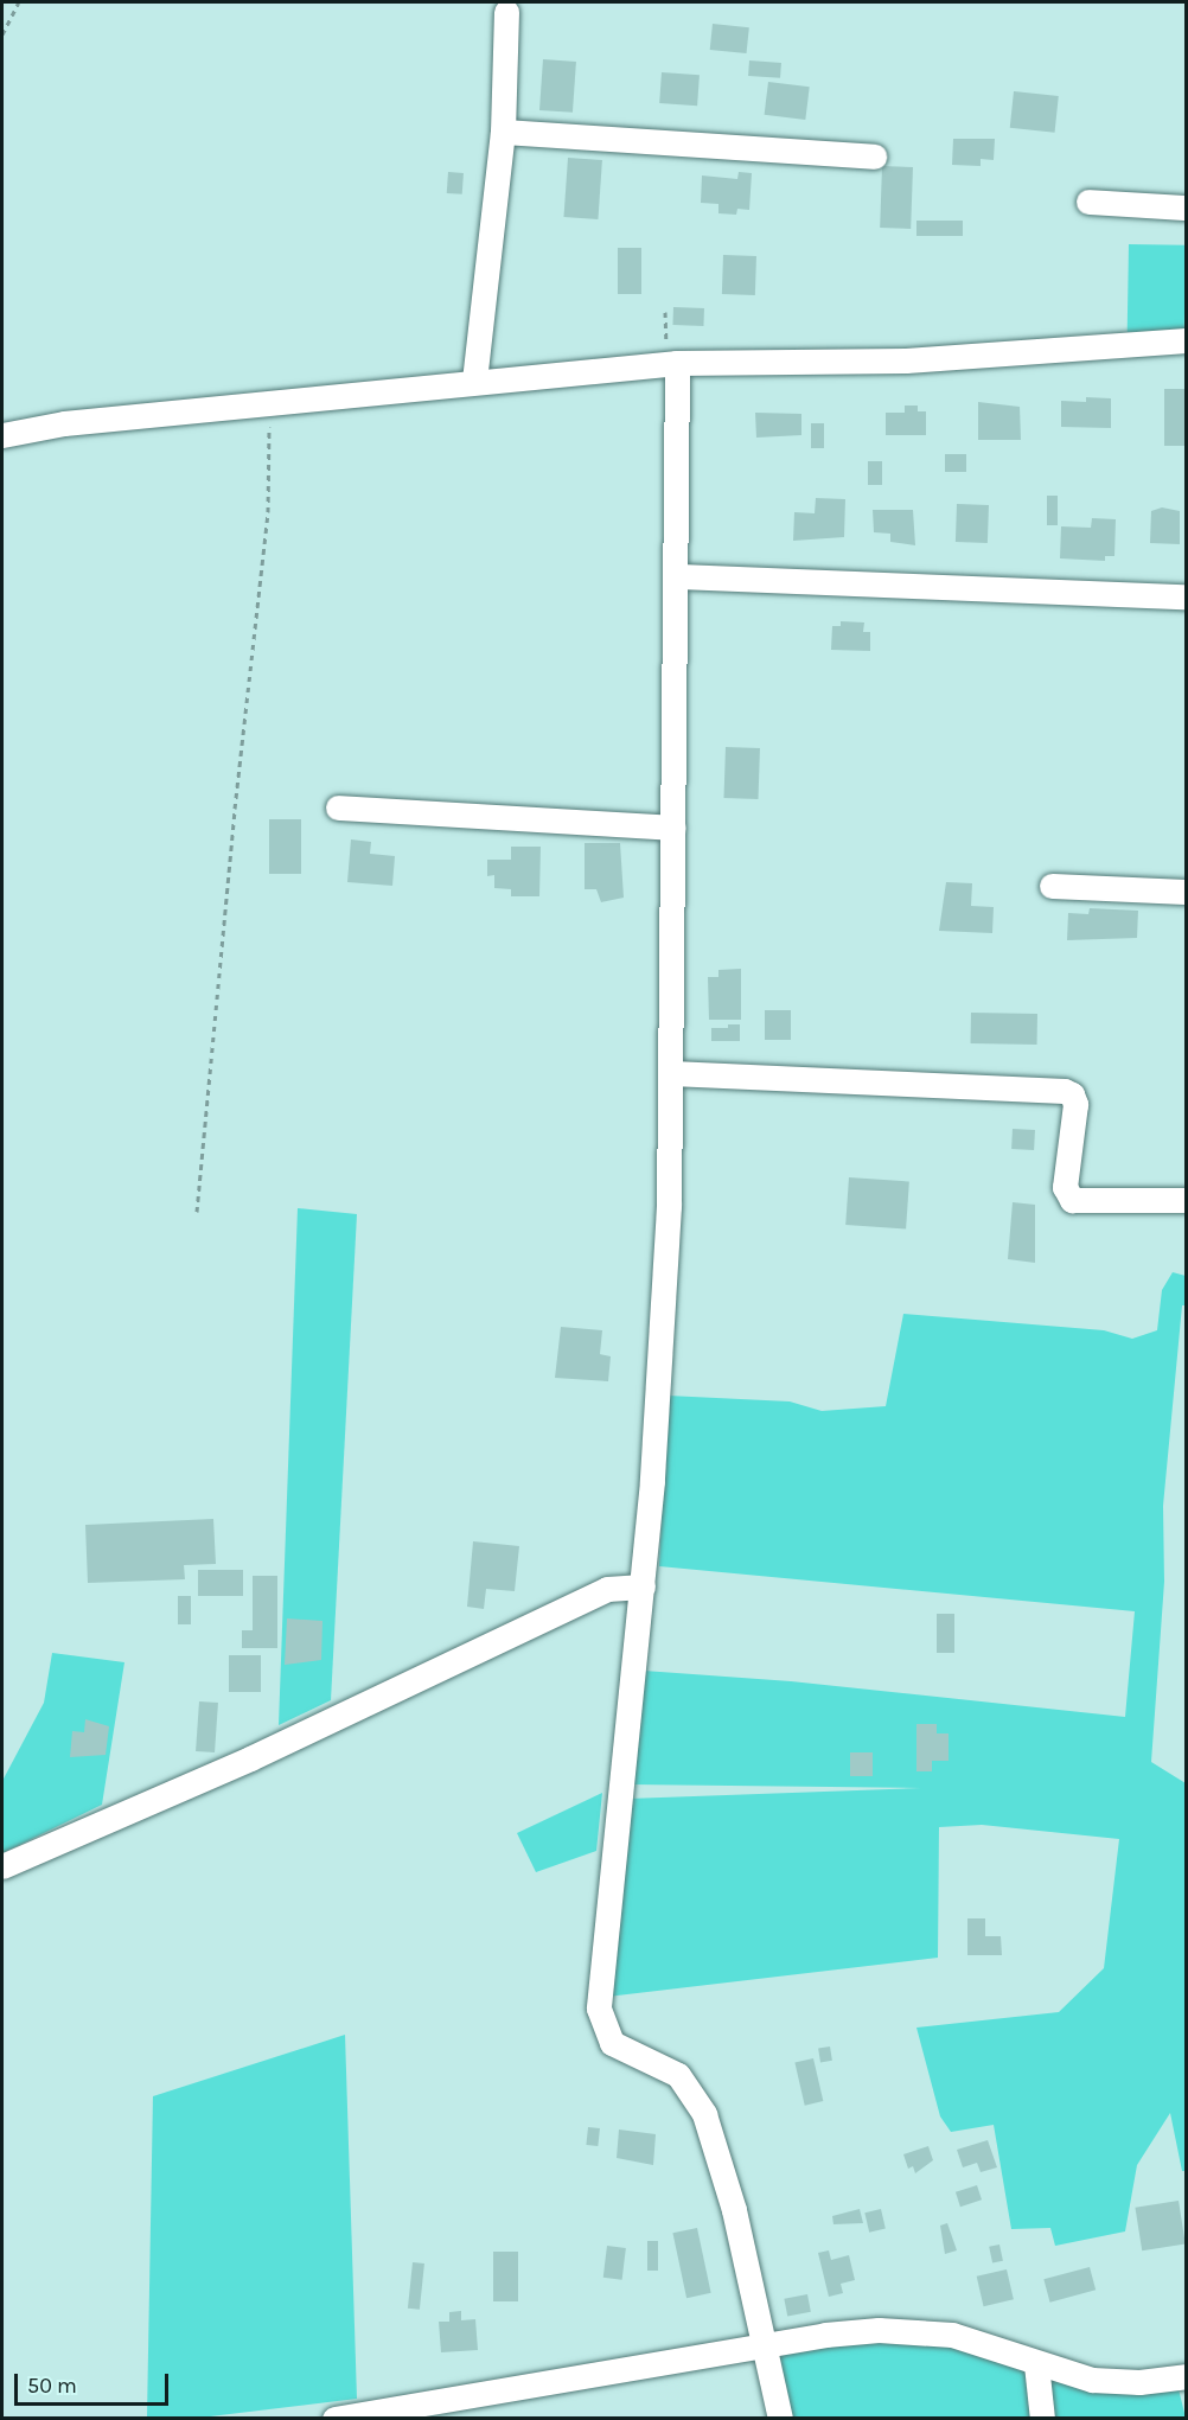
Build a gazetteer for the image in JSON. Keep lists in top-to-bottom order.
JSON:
{
  "scale_bar": "50 m"
}
